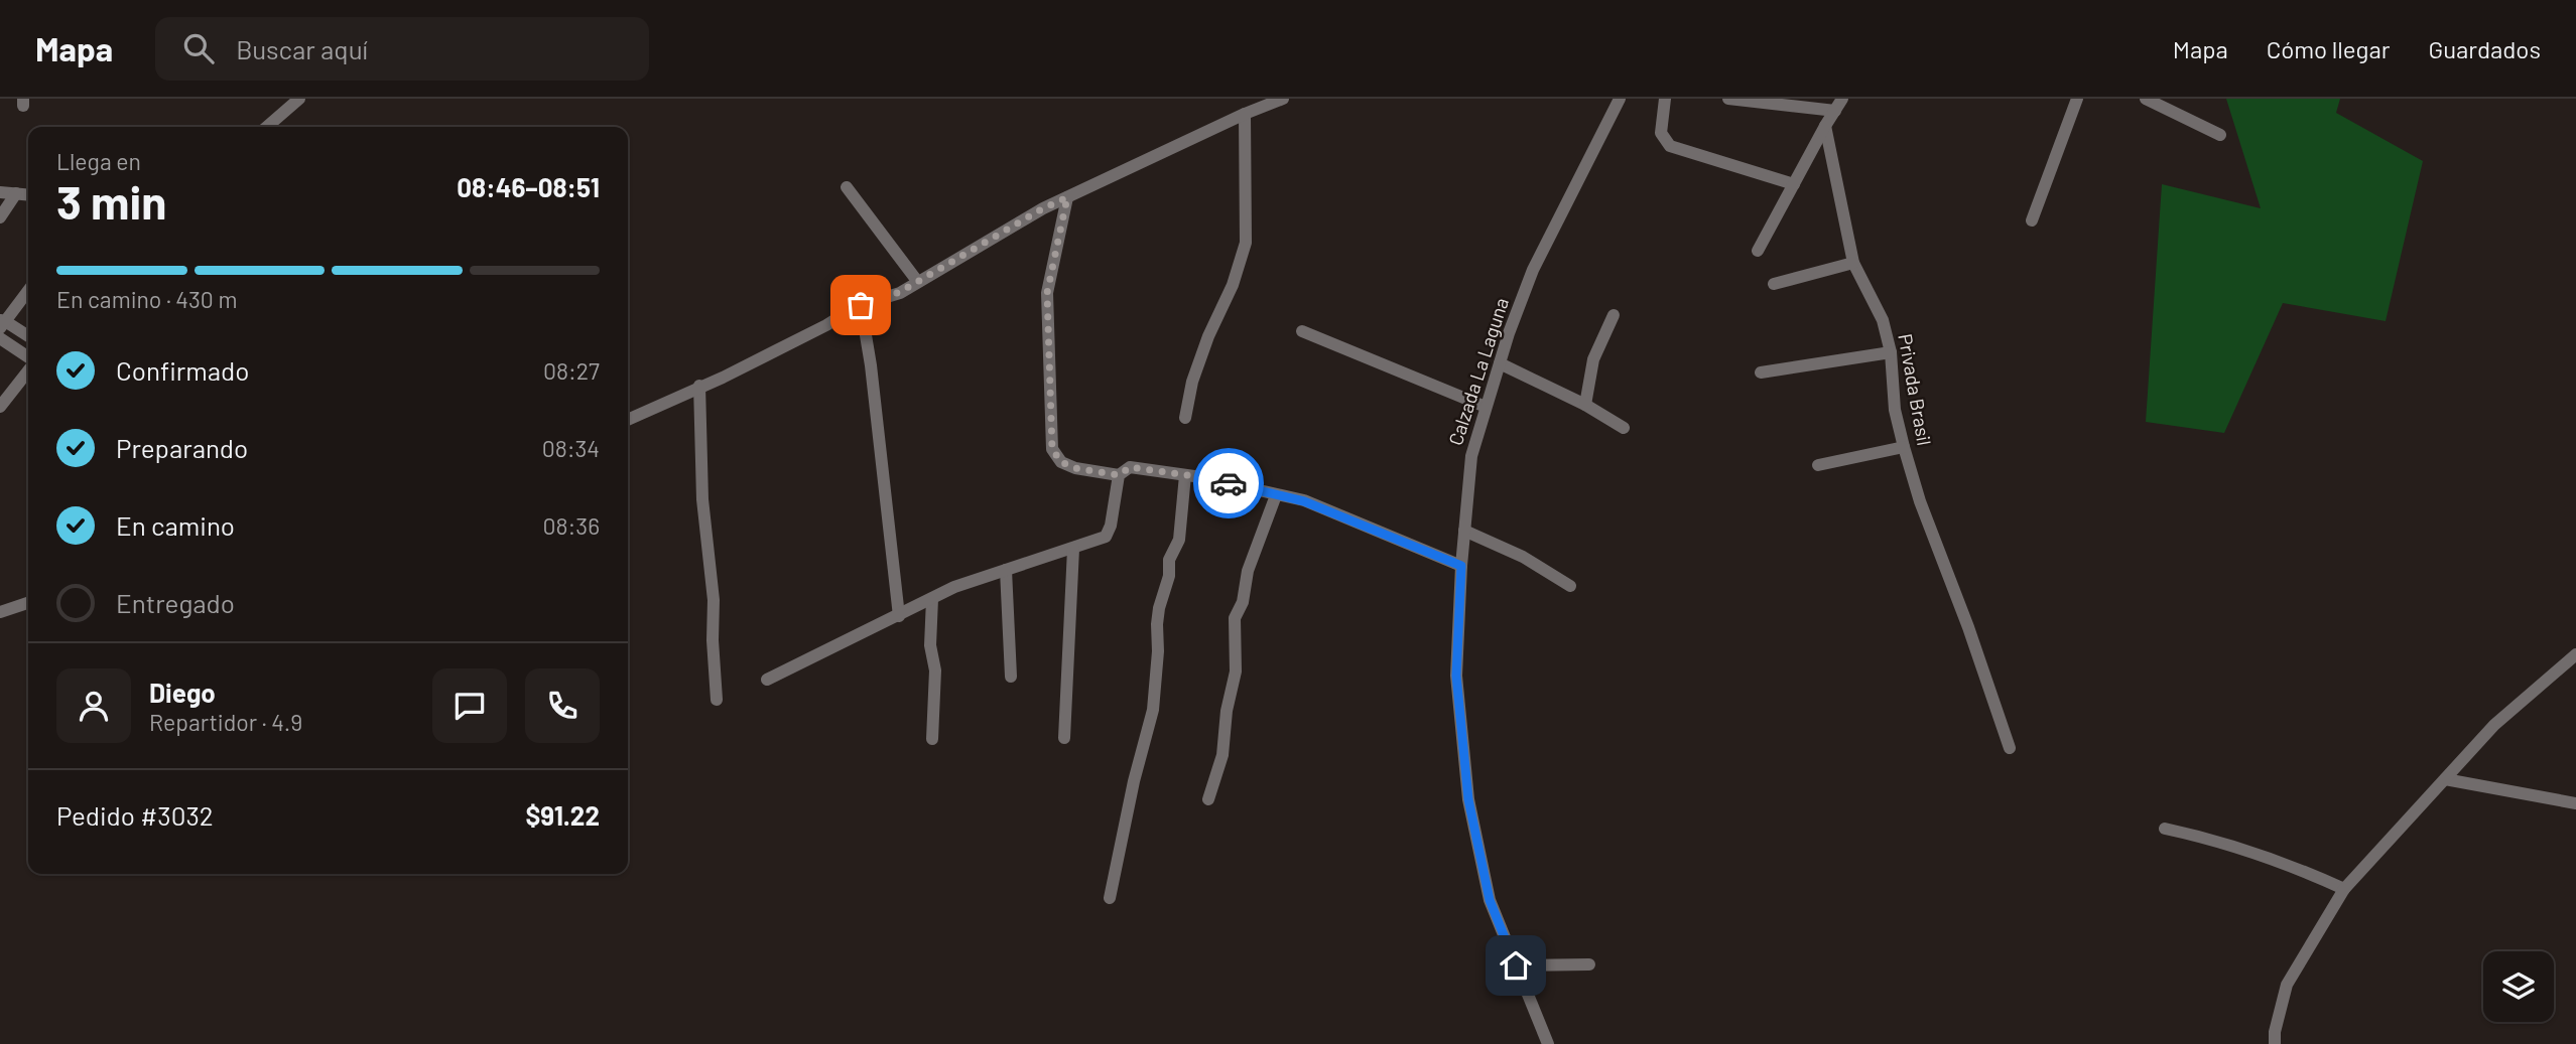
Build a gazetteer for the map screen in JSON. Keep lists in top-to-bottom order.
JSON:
{
  "streets": {
    "street": ["Calzada La Laguna", "Privada Brasil"]
  },
  "page": {
    "header": "Mapa",
    "search": "Buscar aquí",
    "nav": ["Mapa", "Cómo llegar", "Guardados"],
    "heading": ["3 min", "Llega en", "08:46–08:51"],
    "panel": [
      "Diego",
      "Repartidor · 4.9",
      "Pedido #3032",
      "$91.22"
    ],
    "bar": "En camino · 430 m",
    "list": [
      ["Confirmado", "08:27"],
      ["Preparando", "08:34"],
      ["En camino", "08:36"],
      "Entregado"
    ]
  }
}
